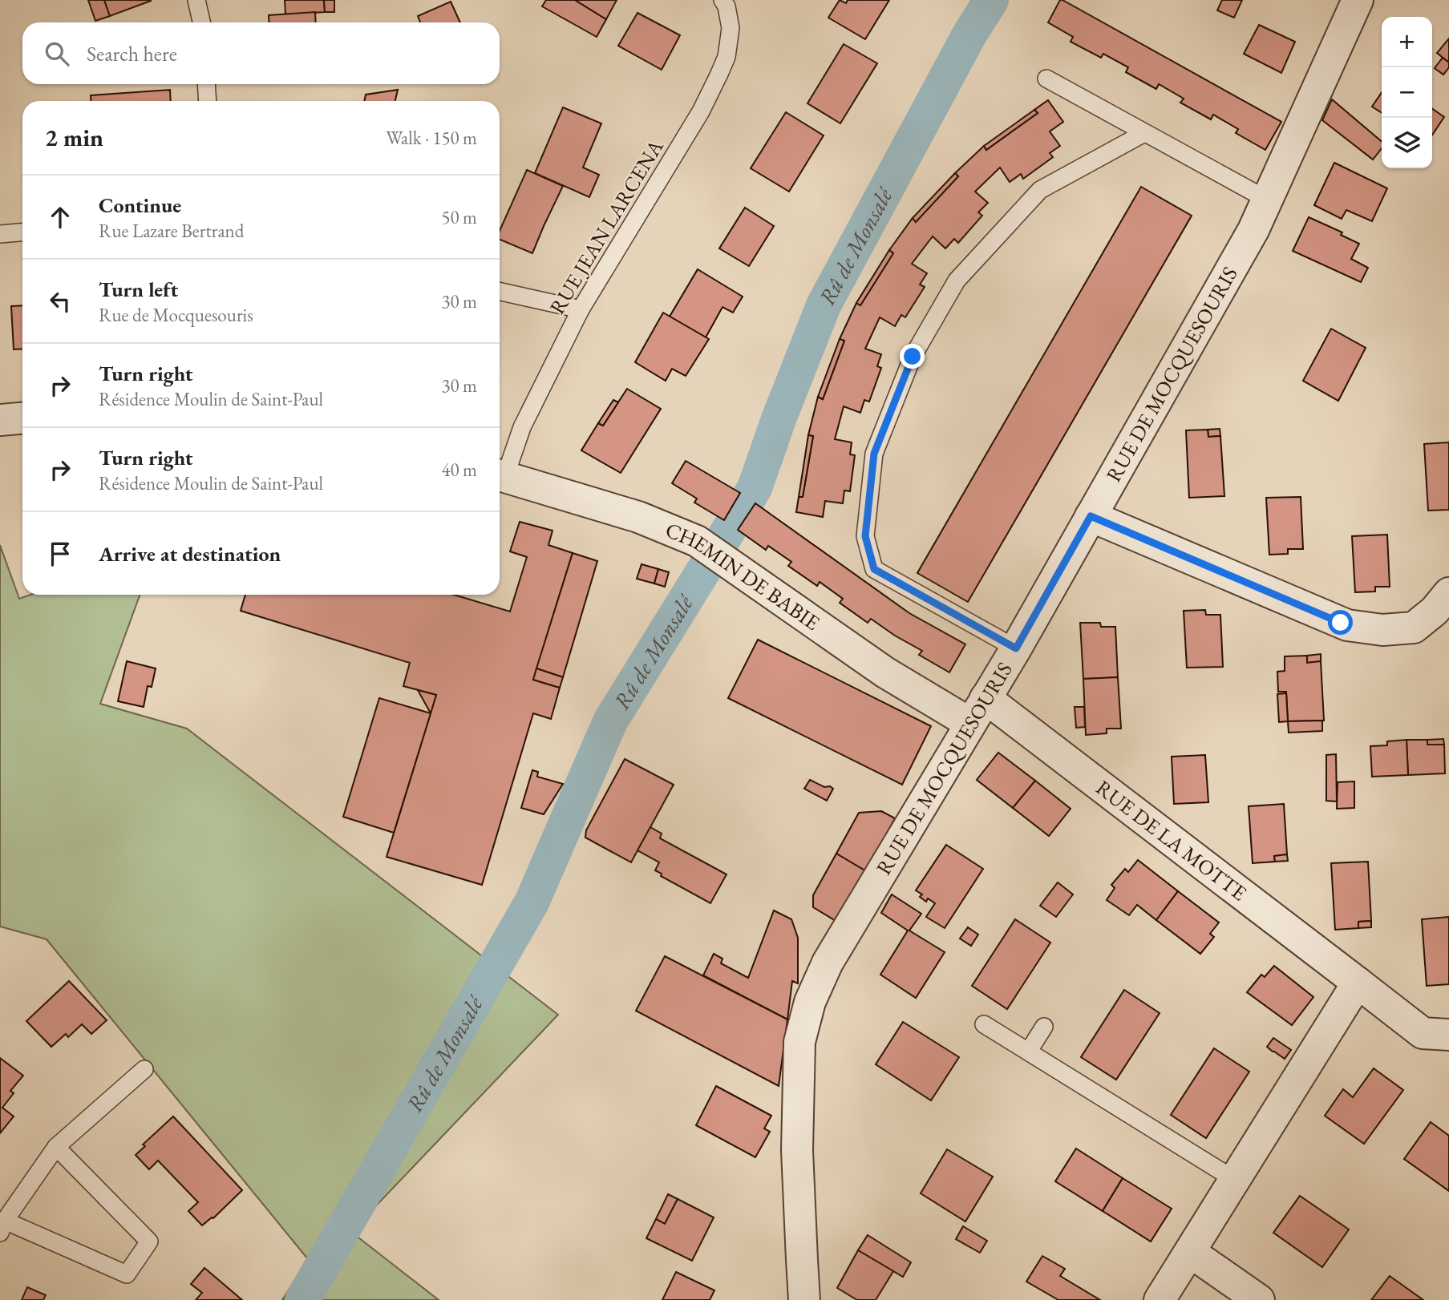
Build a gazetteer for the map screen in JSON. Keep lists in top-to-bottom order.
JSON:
{
  "streets": {
    "street": ["RUE DE MOCQUESOURIS", "CHEMIN DE BABIE", "RUE DE LA MOTTE"],
    "lane": ["RUE JEAN LARCENA"]
  },
  "crossings": [
    ["RUE JEAN LARCENA", "CHEMIN DE BABIE"],
    ["RUE DE MOCQUESOURIS", "CHEMIN DE BABIE"],
    ["RUE DE MOCQUESOURIS", "RUE DE LA MOTTE"],
    ["CHEMIN DE BABIE", "RUE DE LA MOTTE"]
  ],
  "water": ["Rû de Monsalé"],
  "page": {
    "map_buttons": ["+", "−"],
    "search": "Search here",
    "heading": ["2 min", "Walk · 150 m"],
    "list": [
      ["Continue", "Rue Lazare Bertrand", "50 m"],
      ["Turn left", "Rue de Mocquesouris", "30 m"],
      ["Turn right", "Résidence Moulin de Saint-Paul", "30 m"],
      ["Turn right", "Résidence Moulin de Saint-Paul", "40 m"],
      "Arrive at destination"
    ]
  }
}
